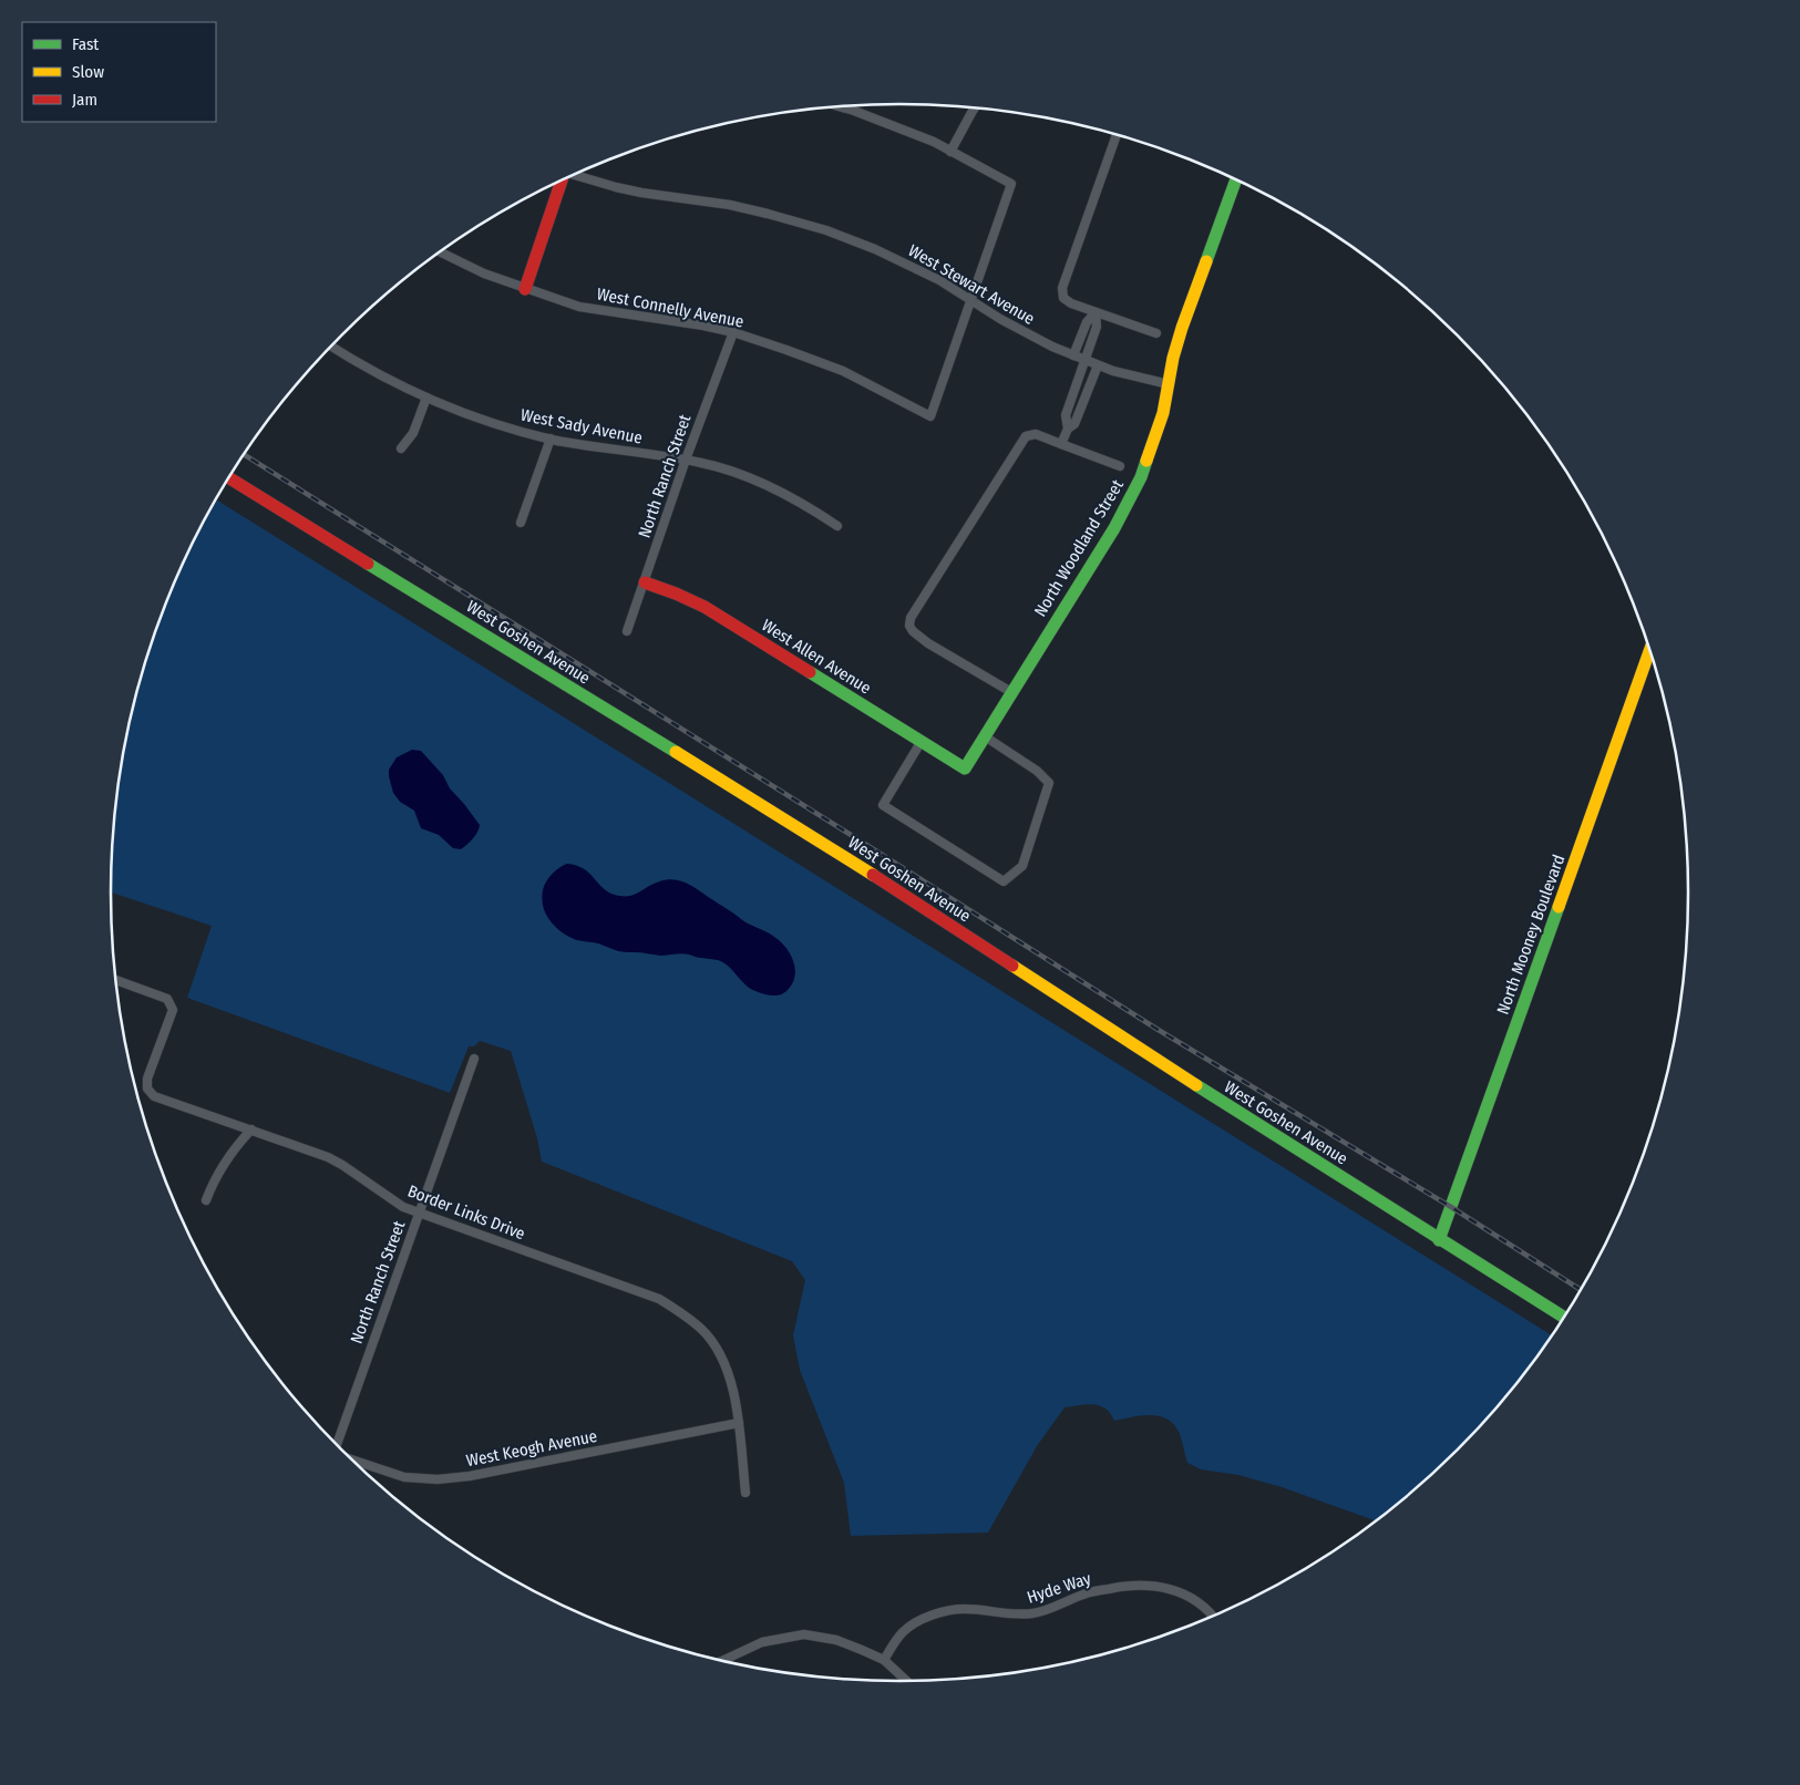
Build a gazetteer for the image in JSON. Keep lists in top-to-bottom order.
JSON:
{
  "streets": {
    "street": [
      "West Stewart Avenue",
      "West Connelly Avenue",
      "West Sady Avenue",
      "North Ranch Street",
      "North Woodland Street",
      "West Goshen Avenue",
      "West Allen Avenue",
      "North Mooney Boulevard",
      "Border Links Drive",
      "West Keogh Avenue",
      "Hyde Way"
    ]
  },
  "crossings": [
    ["West Stewart Avenue", "West Connelly Avenue"],
    ["West Stewart Avenue", "North Woodland Street"],
    ["West Connelly Avenue", "North Ranch Street"],
    ["West Sady Avenue", "North Ranch Street"],
    ["North Ranch Street", "West Allen Avenue"],
    ["North Ranch Street", "Border Links Drive"],
    ["North Woodland Street", "West Allen Avenue"],
    ["West Goshen Avenue", "North Mooney Boulevard"],
    ["Border Links Drive", "West Keogh Avenue"]
  ],
  "legend": ["Fast", "Slow", "Jam"]
}
